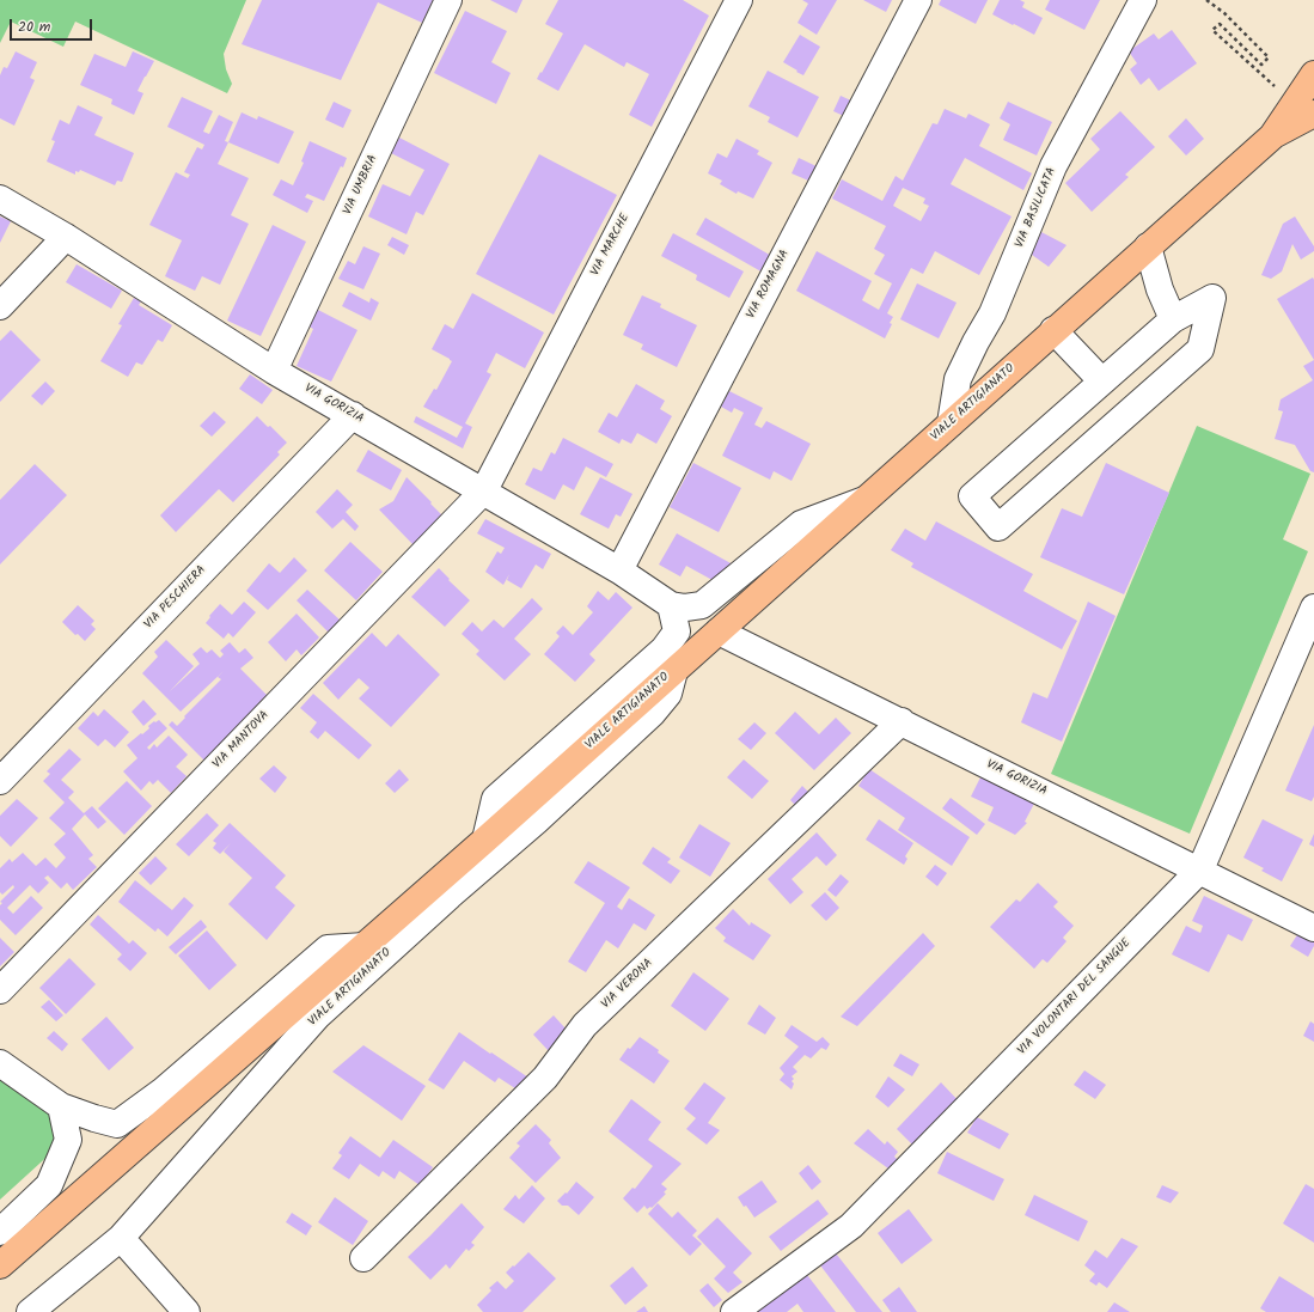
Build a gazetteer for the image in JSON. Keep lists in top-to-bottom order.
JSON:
{
  "streets": {
    "main road": ["VIALE ARTIGIANATO"],
    "street": [
      "VIA UMBRIA",
      "VIA BASILICATA",
      "VIA MARCHE",
      "VIA ROMAGNA",
      "VIA GORIZIA",
      "VIA PESCHIERA",
      "VIA MANTOVA",
      "VIA VERONA",
      "VIA VOLONTARI DEL SANGUE"
    ]
  },
  "crossings": [
    ["VIA UMBRIA", "VIA GORIZIA"],
    ["VIA BASILICATA", "VIALE ARTIGIANATO"],
    ["VIA MARCHE", "VIA GORIZIA"],
    ["VIA MARCHE", "VIA MANTOVA"],
    ["VIA ROMAGNA", "VIA GORIZIA"],
    ["VIALE ARTIGIANATO", "VIA GORIZIA"],
    ["VIA GORIZIA", "VIA PESCHIERA"],
    ["VIA GORIZIA", "VIA MANTOVA"],
    ["VIA GORIZIA", "VIA VERONA"],
    ["VIA GORIZIA", "VIA VOLONTARI DEL SANGUE"]
  ],
  "scale_bar": "20 m"
}
